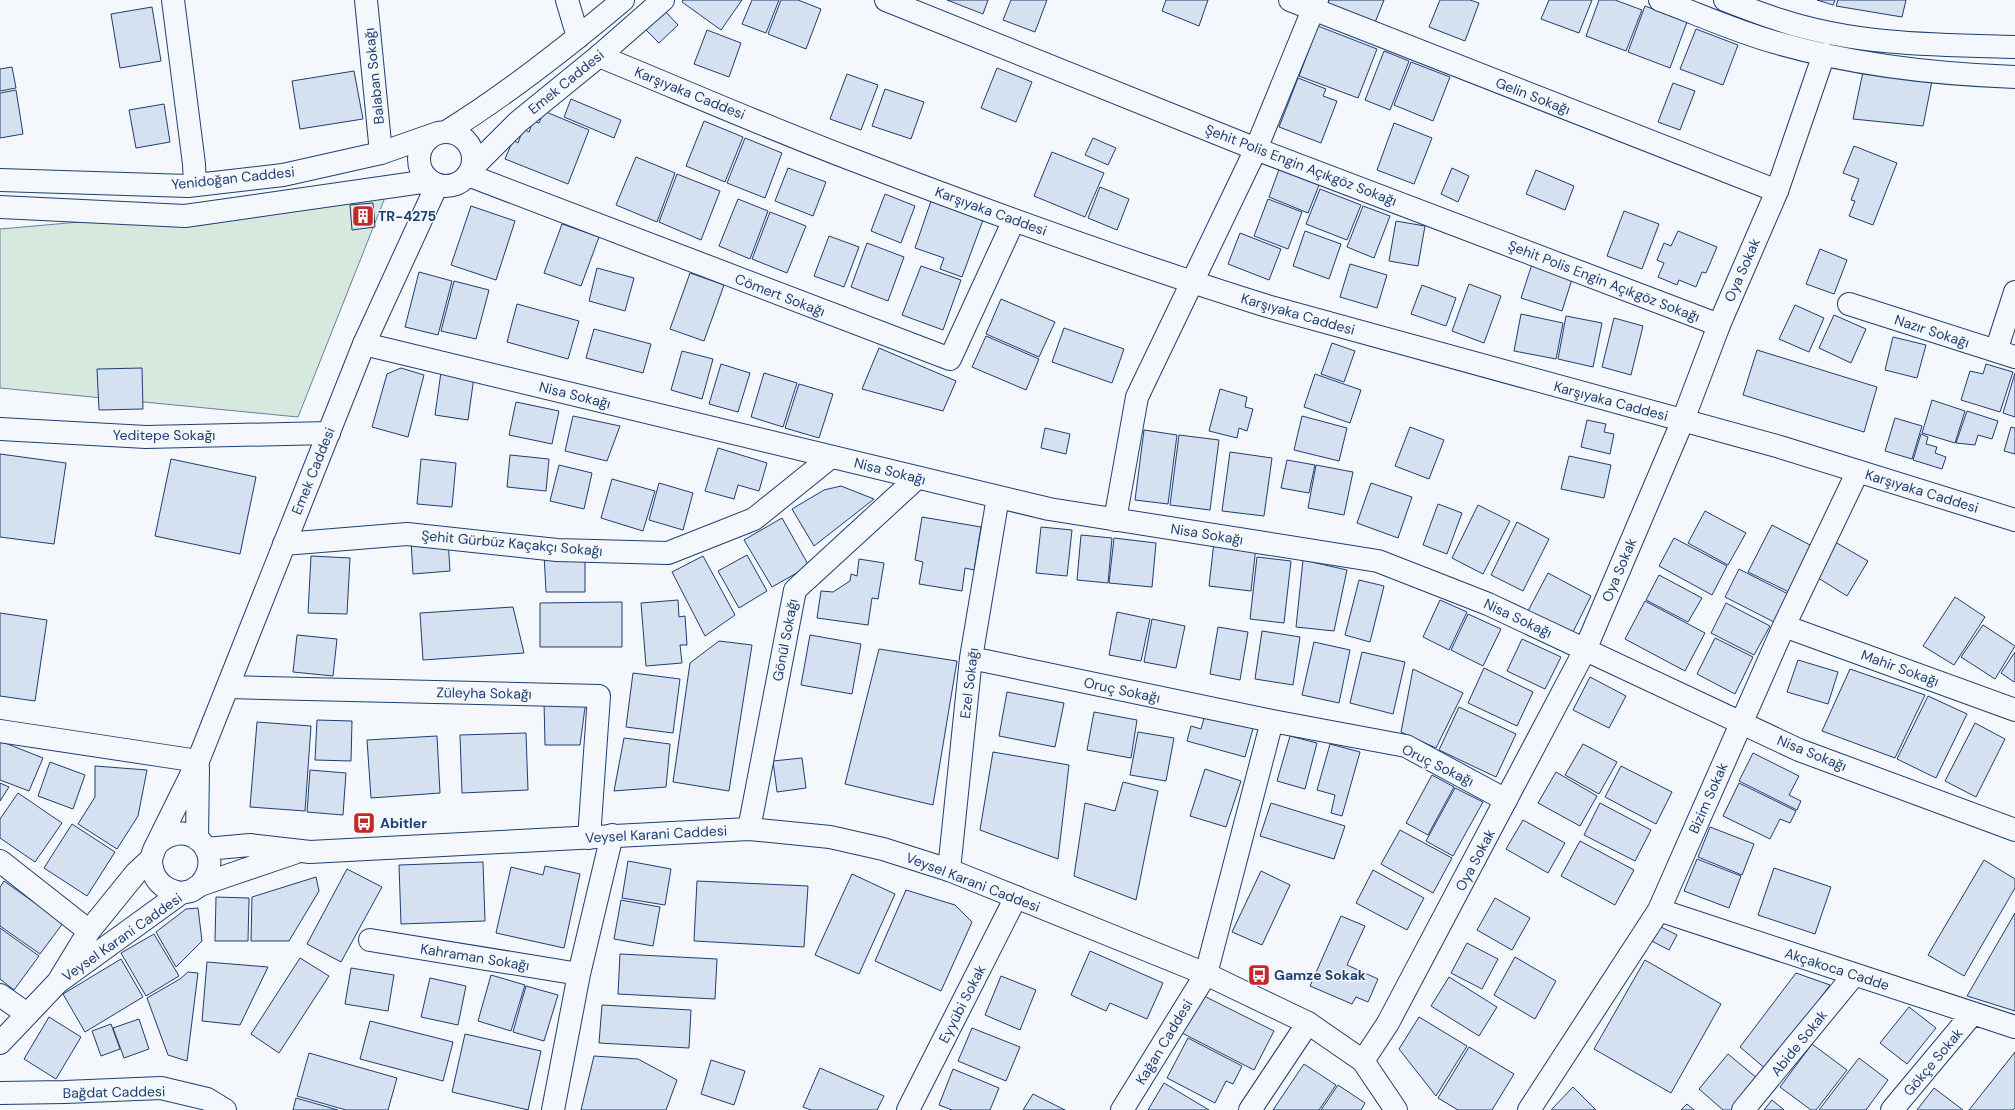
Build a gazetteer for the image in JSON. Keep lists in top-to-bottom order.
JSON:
{
  "streets": {
    "street": [
      "Balaban Sokağı",
      "Emek Caddesi",
      "Karşıyaka Caddesi",
      "Gelin Sokağı",
      "Şehit Polis Engin Açıkgöz Sokağı",
      "Yenidoğan Caddesi",
      "Oya Sokak",
      "Cömert Sokağı",
      "Nazır Sokağı",
      "Nisa Sokağı",
      "Yeditepe Sokağı",
      "Şehit Gürbüz Kaçakçı Sokağı",
      "Gönül Sokağı",
      "Mahir Sokağı",
      "Ezel Sokağı",
      "Oruç Sokağı",
      "Züleyha Sokağı",
      "Bizim Sokak",
      "Veysel Karani Caddesi",
      "Kahraman Sokağı",
      "Akçakoca Cadde",
      "Eyyübi Sokak",
      "Kağan Caddesi",
      "Abide Sokak",
      "Gökçe Sokak",
      "Bağdat Caddesi"
    ]
  },
  "crossings": [
    ["Balaban Sokağı", "Yenidoğan Caddesi"],
    ["Emek Caddesi", "Karşıyaka Caddesi"],
    ["Emek Caddesi", "Yenidoğan Caddesi"],
    ["Emek Caddesi", "Cömert Sokağı"],
    ["Emek Caddesi", "Nisa Sokağı"],
    ["Emek Caddesi", "Yeditepe Sokağı"],
    ["Emek Caddesi", "Şehit Gürbüz Kaçakçı Sokağı"],
    ["Emek Caddesi", "Züleyha Sokağı"],
    ["Emek Caddesi", "Veysel Karani Caddesi"],
    ["Karşıyaka Caddesi", "Oya Sokak"],
    ["Karşıyaka Caddesi", "Cömert Sokağı"],
    ["Karşıyaka Caddesi", "Bizim Sokak"],
    ["Gelin Sokağı", "Oya Sokak"],
    ["Şehit Polis Engin Açıkgöz Sokağı", "Oya Sokak"],
    ["Yenidoğan Caddesi", "Cömert Sokağı"],
    ["Oya Sokak", "Nisa Sokağı"],
    ["Oya Sokak", "Oruç Sokağı"],
    ["Oya Sokak", "Veysel Karani Caddesi"],
    ["Nisa Sokağı", "Şehit Gürbüz Kaçakçı Sokağı"],
    ["Nisa Sokağı", "Gönül Sokağı"],
    ["Nisa Sokağı", "Ezel Sokağı"],
    ["Nisa Sokağı", "Bizim Sokak"],
    ["Gönül Sokağı", "Veysel Karani Caddesi"],
    ["Mahir Sokağı", "Bizim Sokak"],
    ["Ezel Sokağı", "Oruç Sokağı"],
    ["Ezel Sokağı", "Veysel Karani Caddesi"],
    ["Züleyha Sokağı", "Veysel Karani Caddesi"],
    ["Bizim Sokak", "Akçakoca Cadde"],
    ["Veysel Karani Caddesi", "Eyyübi Sokak"],
    ["Veysel Karani Caddesi", "Kağan Caddesi"],
    ["Akçakoca Cadde", "Abide Sokak"],
    ["Akçakoca Cadde", "Gökçe Sokak"]
  ],
  "places": {
    "building": ["TR-4275"],
    "bus stop": ["Abitler", "Gamze Sokak"]
  }
}
